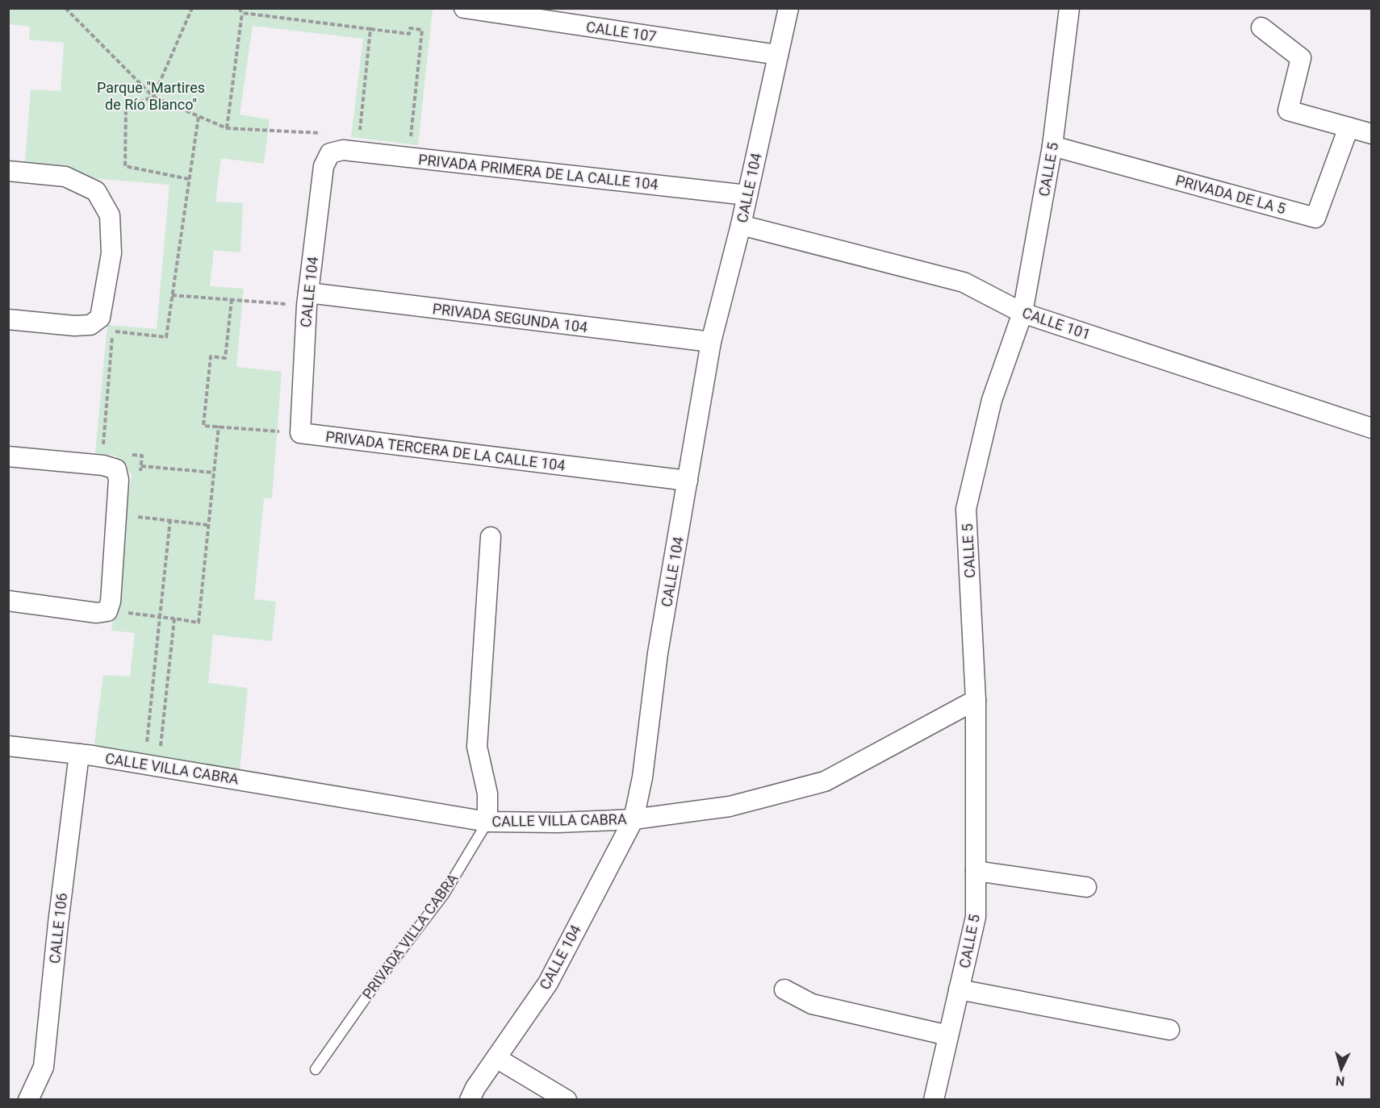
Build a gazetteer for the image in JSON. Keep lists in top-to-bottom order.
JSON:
{
  "streets": {
    "street": [
      "CALLE 107",
      "CALLE 5",
      "PRIVADA PRIMERA DE LA CALLE 104",
      "CALLE 104",
      "PRIVADA DE LA 5",
      "PRIVADA SEGUNDA 104",
      "CALLE 101",
      "PRIVADA TERCERA DE LA CALLE 104",
      "CALLE VILLA CABRA",
      "CALLE 106"
    ],
    "lane": ["PRIVADA VILLA CABRA"]
  },
  "crossings": [
    ["CALLE 107", "CALLE 104"],
    ["CALLE 5", "PRIVADA DE LA 5"],
    ["CALLE 5", "CALLE 101"],
    ["CALLE 5", "CALLE VILLA CABRA"],
    ["PRIVADA PRIMERA DE LA CALLE 104", "CALLE 104"],
    ["CALLE 104", "PRIVADA SEGUNDA 104"],
    ["CALLE 104", "CALLE 101"],
    ["CALLE 104", "PRIVADA TERCERA DE LA CALLE 104"],
    ["CALLE 104", "CALLE VILLA CABRA"],
    ["CALLE VILLA CABRA", "CALLE 106"],
    ["CALLE VILLA CABRA", "PRIVADA VILLA CABRA"]
  ],
  "parks": ["Parque \"Martires de Río Blanco\""],
  "north": "bottom"
}
